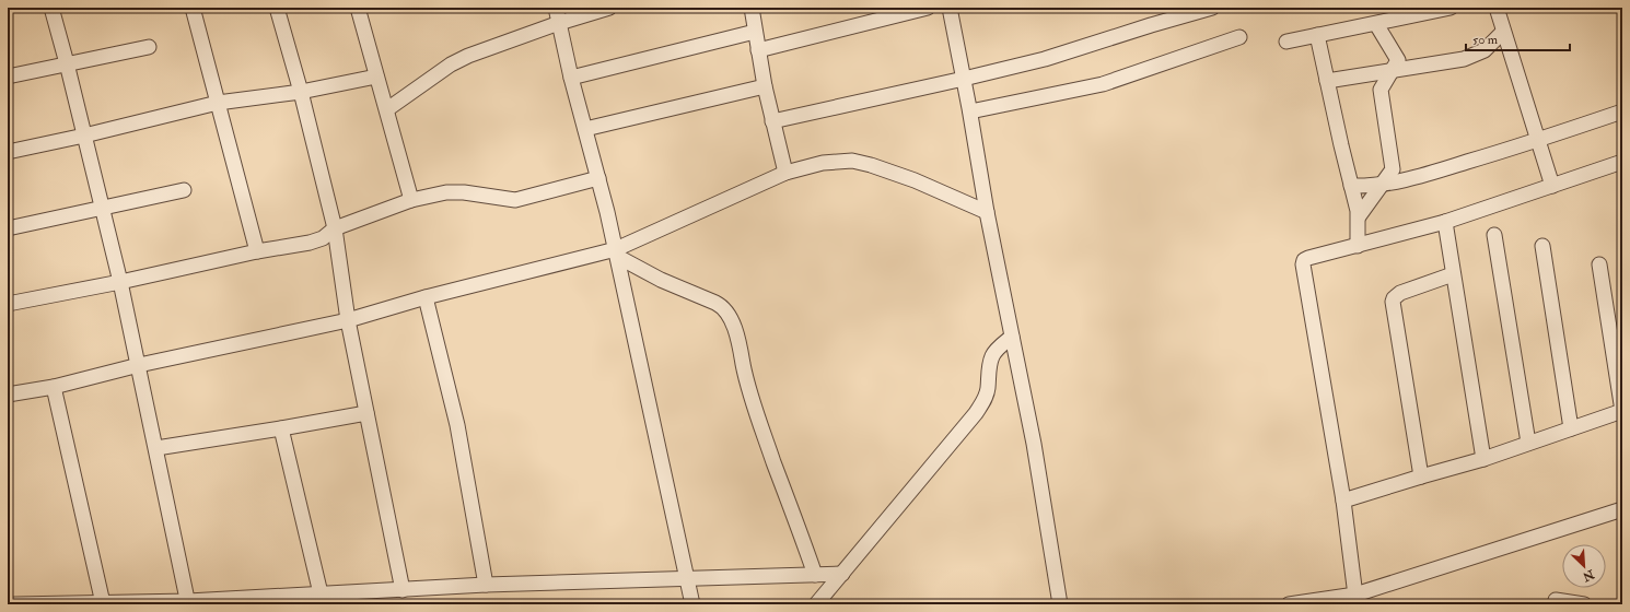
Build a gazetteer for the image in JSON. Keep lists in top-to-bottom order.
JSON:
{
  "scale_bar": "50 m",
  "north": "bottom right"
}
